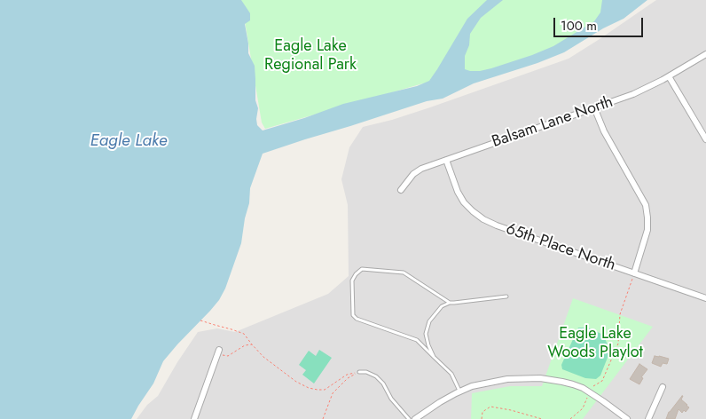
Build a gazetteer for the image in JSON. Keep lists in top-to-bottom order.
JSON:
{
  "streets": {
    "street": ["Balsam Lane North", "65th Place North"]
  },
  "crossings": [
    ["Balsam Lane North", "65th Place North"]
  ],
  "water": ["Eagle Lake"],
  "parks": ["Eagle Lake Regional Park", "Eagle Lake Woods Playlot"],
  "scale_bar": "100 m"
}
